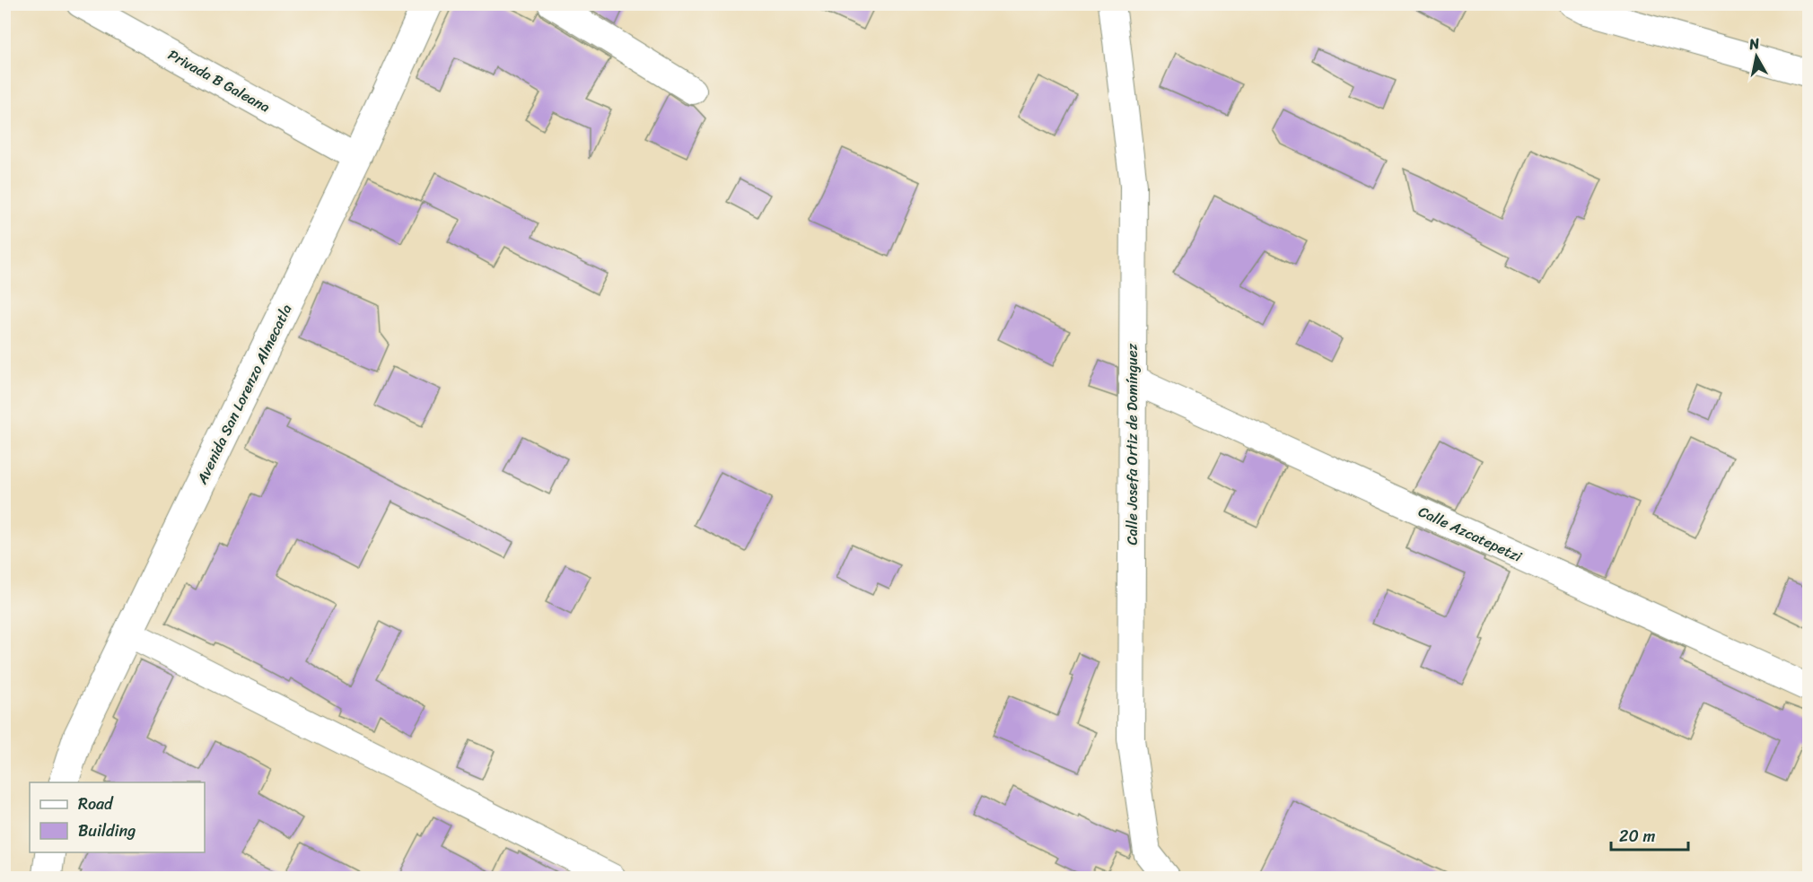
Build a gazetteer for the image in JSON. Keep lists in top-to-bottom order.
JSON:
{
  "streets": {
    "main road": ["Avenida San Lorenzo Almecatla"],
    "street": ["Privada B Galeana", "Calle Josefa Ortiz de Domínguez", "Calle Azcatepetzi"]
  },
  "crossings": [
    ["Privada B Galeana", "Avenida San Lorenzo Almecatla"],
    ["Calle Josefa Ortiz de Domínguez", "Calle Azcatepetzi"]
  ],
  "legend": ["Road", "Building"],
  "scale_bar": "20 m",
  "north": "top"
}
